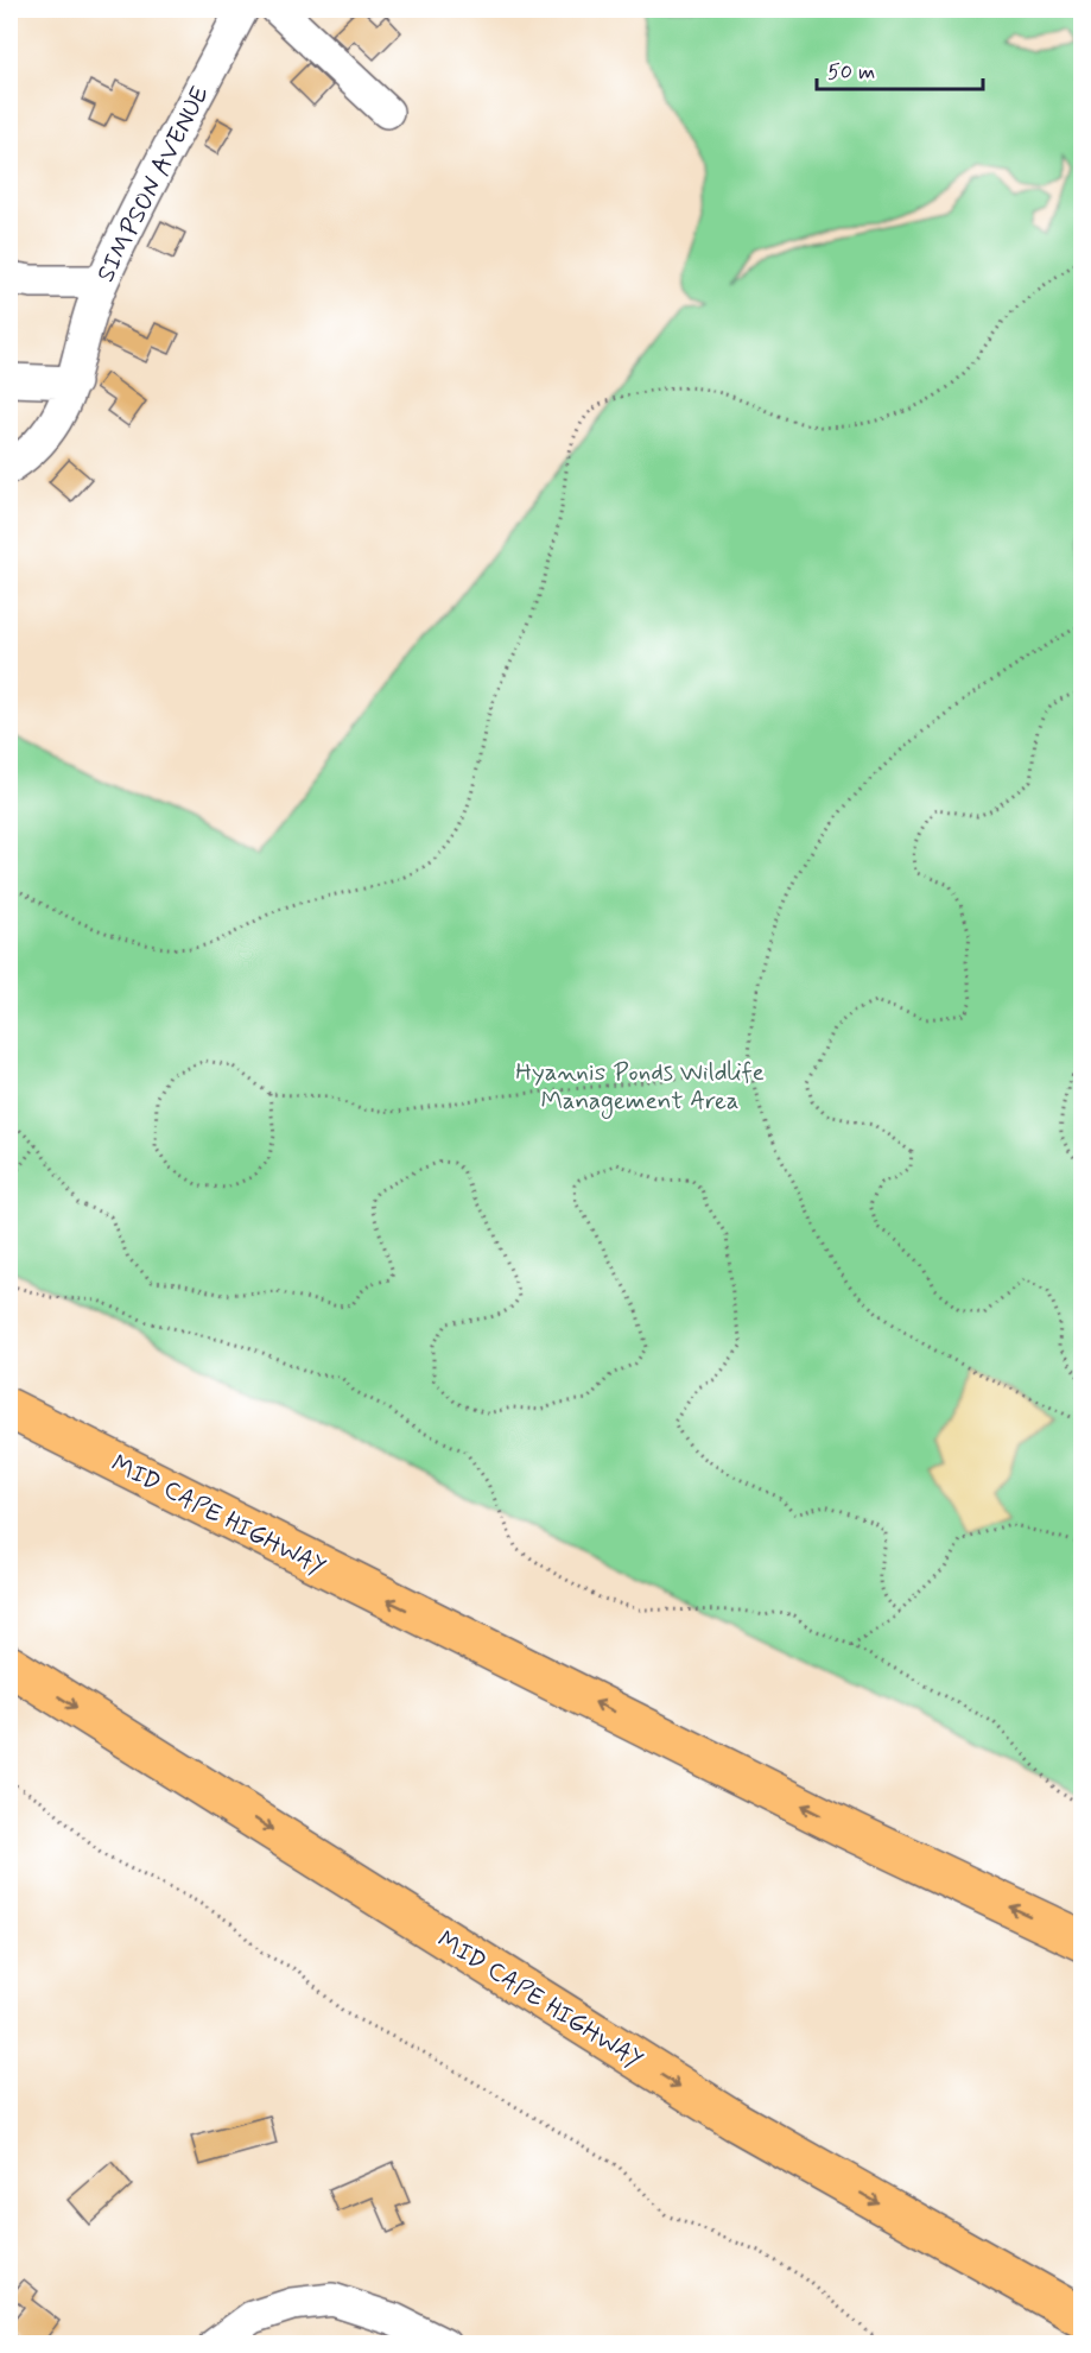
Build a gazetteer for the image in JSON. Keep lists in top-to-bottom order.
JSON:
{
  "streets": {
    "highway": ["MID CAPE HIGHWAY"],
    "street": ["SIMPSON AVENUE"]
  },
  "parks": ["Hyannis Ponds Wildlife Management Area"],
  "scale_bar": "50 m"
}
